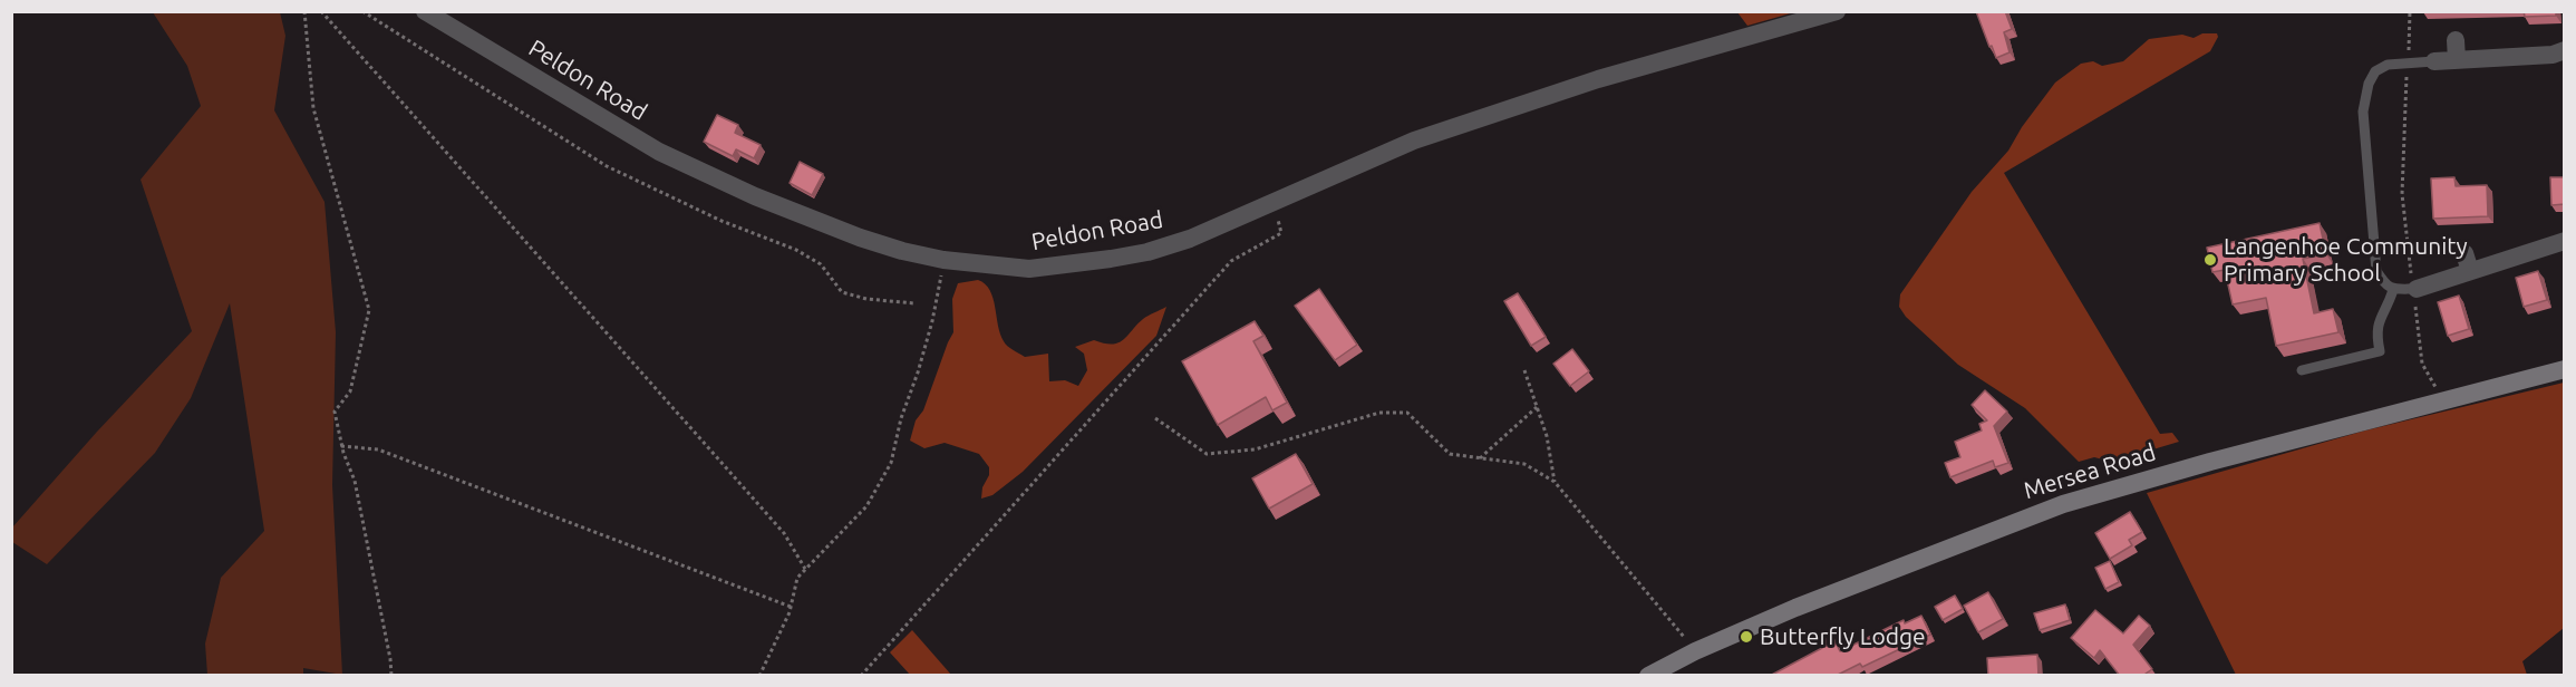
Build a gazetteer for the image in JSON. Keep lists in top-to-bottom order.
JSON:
{
  "streets": {
    "main road": ["Mersea Road"],
    "street": ["Peldon Road"]
  },
  "places": ["Langenhoe Community Primary School", "Butterfly Lodge"]
}
